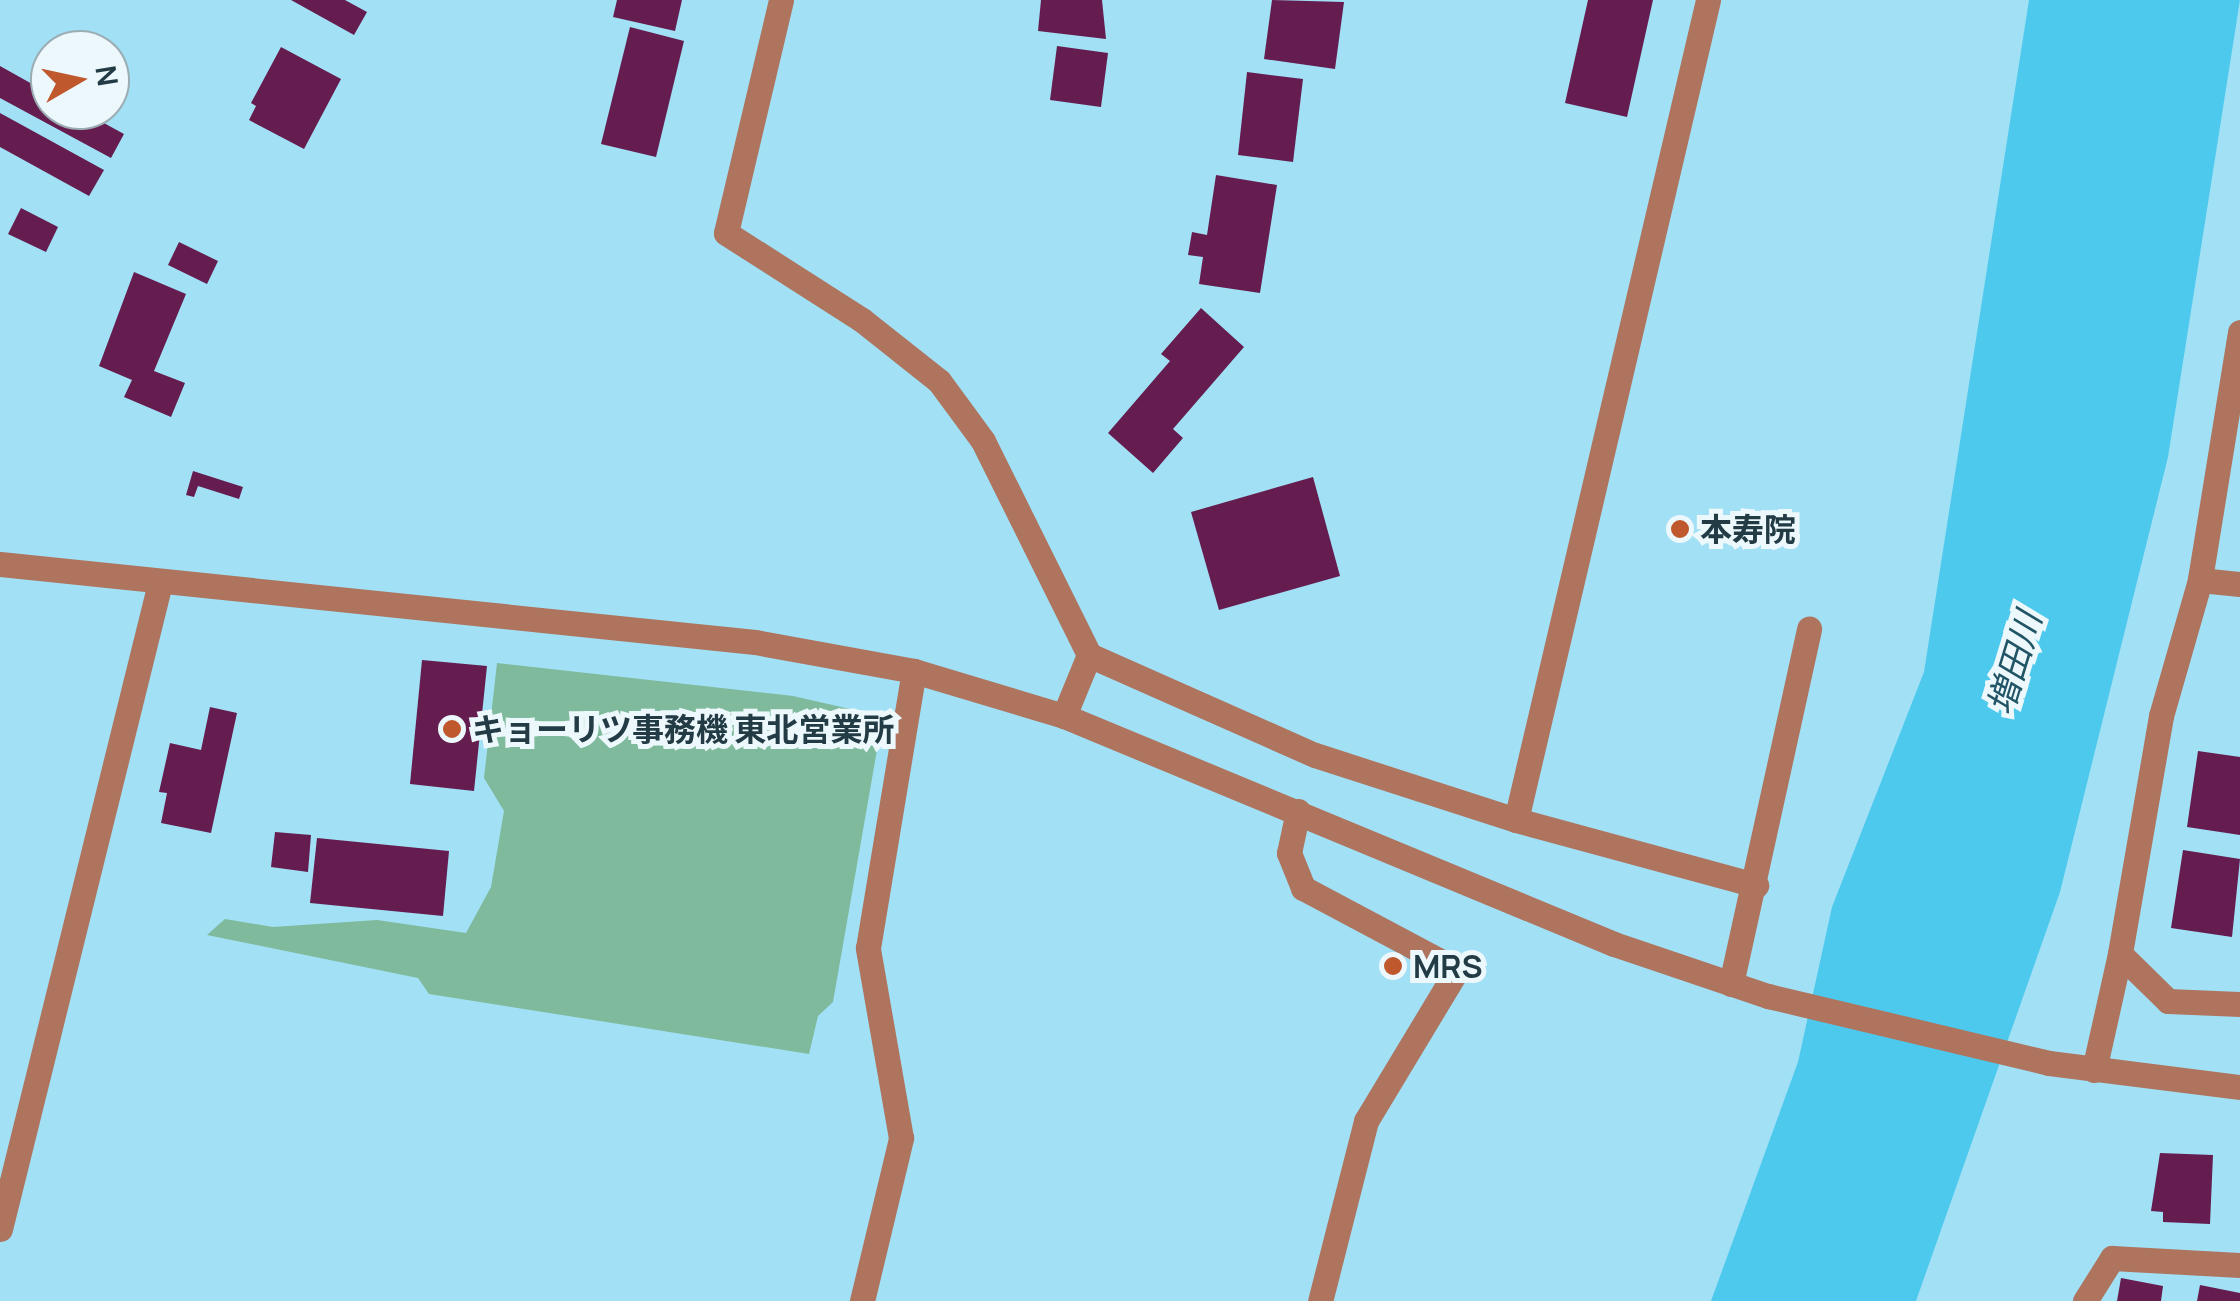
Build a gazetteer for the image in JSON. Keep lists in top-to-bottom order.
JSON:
{
  "water": ["増田川"],
  "places": ["本寿院", "キョーリツ事務機 東北営業所", "MRS"],
  "north": "right"
}
